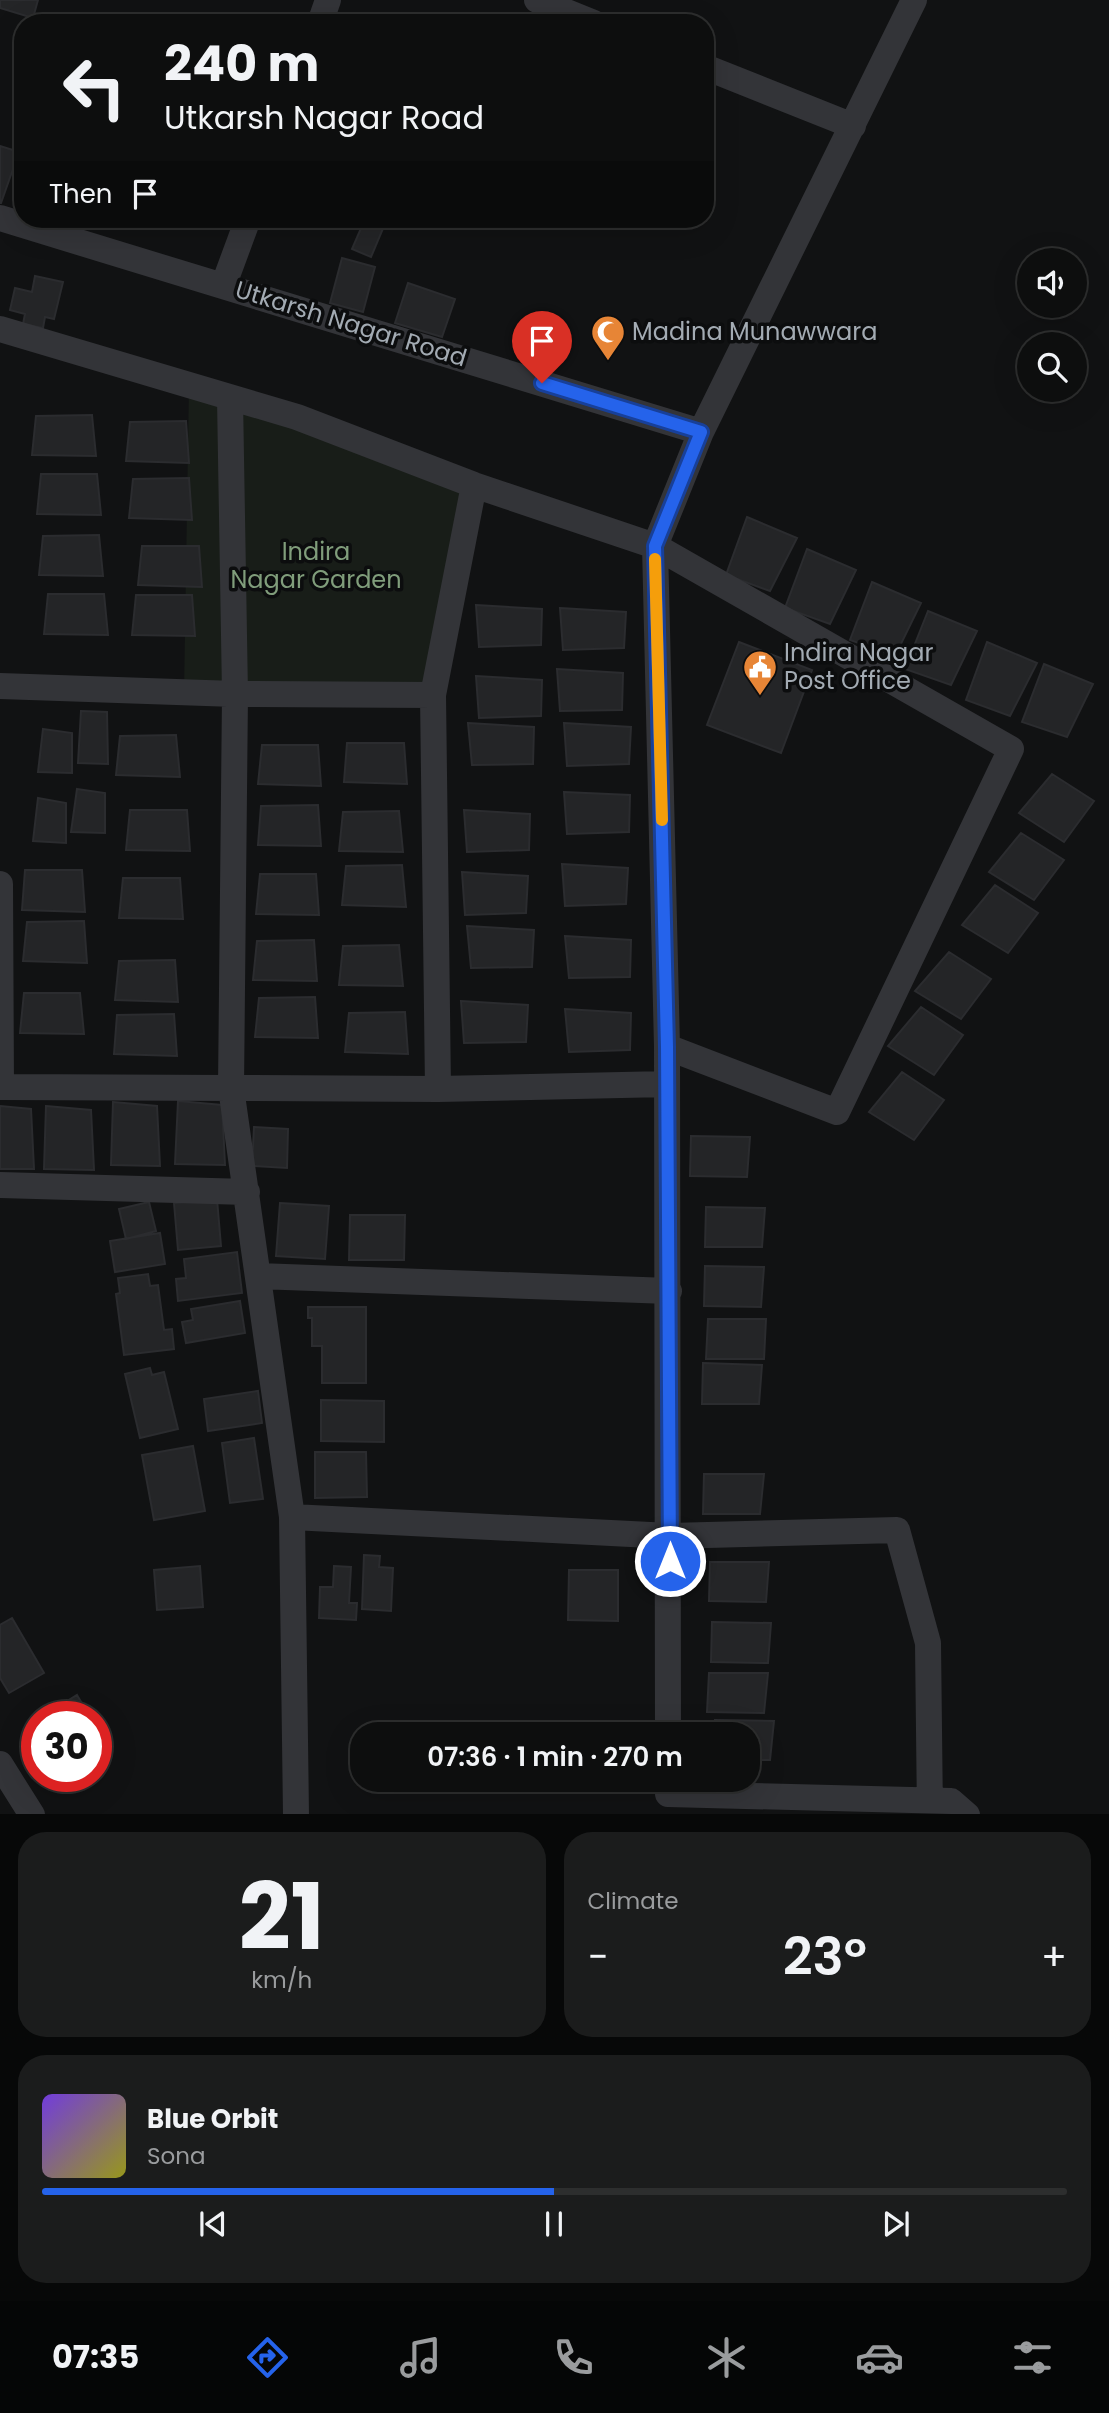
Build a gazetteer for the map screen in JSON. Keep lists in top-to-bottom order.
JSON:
{
  "streets": {
    "street": ["Utkarsh Nagar Road"]
  },
  "parks": ["Indira Nagar Garden"],
  "places": {
    "mosque": ["Madina Munawwara"],
    "public building": ["Indira Nagar Post Office"]
  },
  "page": {
    "turn": ["240 m", "Utkarsh Nagar Road"],
    "then": "Then",
    "limit": "30",
    "trip": "07:36 · 1 min · 270 m",
    "tile": [
      ["21", "km/h"],
      "Climate"
    ],
    "heat": ["−", "23°", "+"],
    "song": ["Blue Orbit", "Sona"],
    "tabs": "07:35"
  }
}
